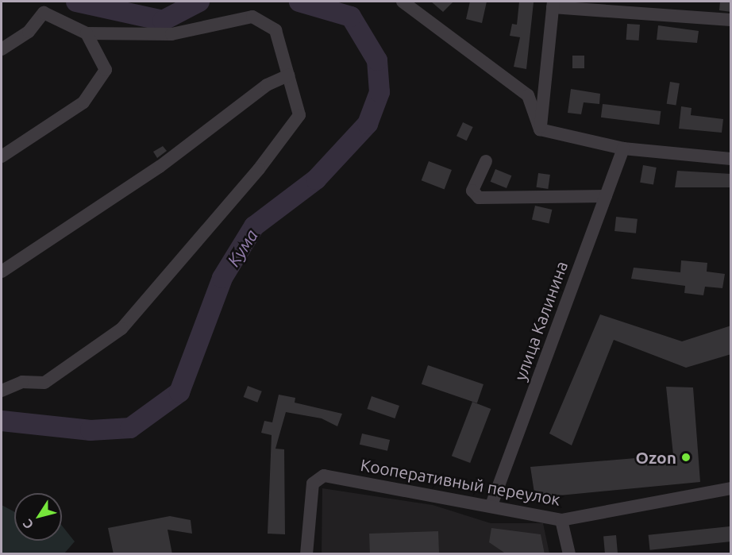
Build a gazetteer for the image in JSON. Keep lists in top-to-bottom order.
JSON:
{
  "streets": {
    "street": ["улица Калинина", "Кооперативный переулок"]
  },
  "crossings": [
    ["улица Калинина", "Кооперативный переулок"]
  ],
  "water": ["Кума"],
  "places": ["Ozon"],
  "north": "bottom left"
}
